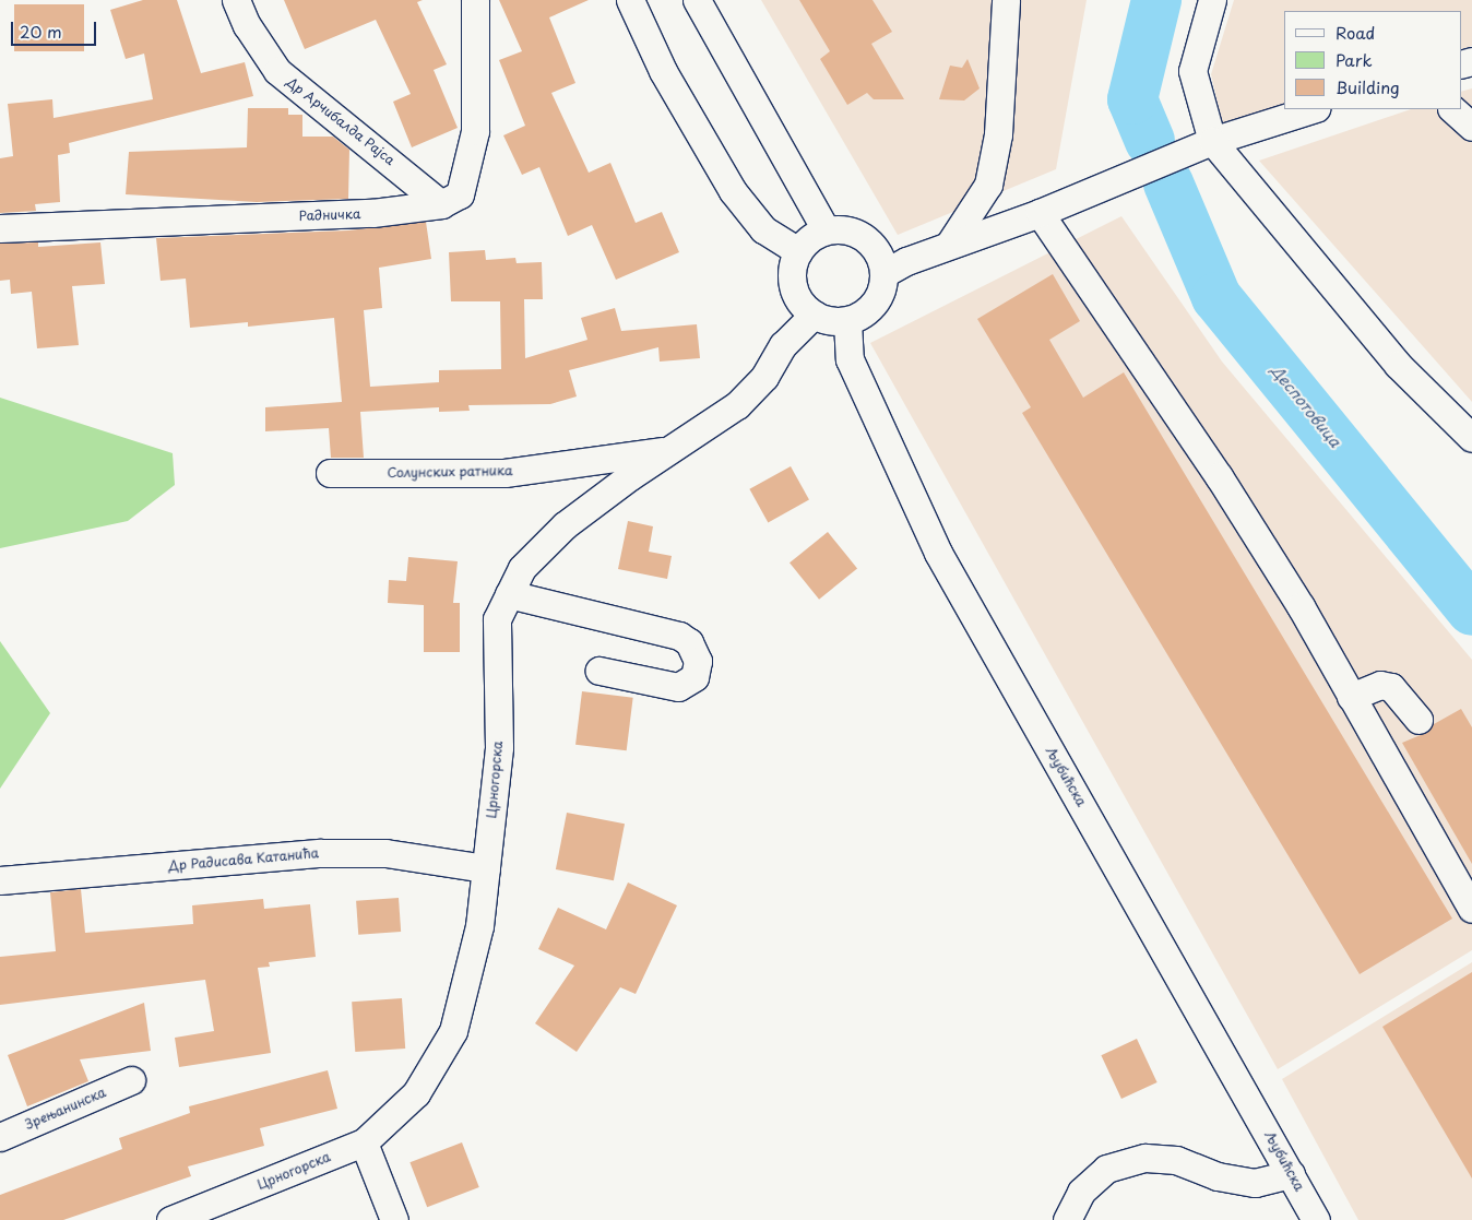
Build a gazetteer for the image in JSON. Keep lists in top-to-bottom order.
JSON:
{
  "streets": {
    "street": [
      "Др Арчибалда Рајса",
      "Радничка",
      "Солунских ратника",
      "Љубићска",
      "Црногорска",
      "Др Радисава Катанића",
      "Зрењанинска"
    ]
  },
  "crossings": [
    ["Др Арчибалда Рајса", "Радничка"],
    ["Солунских ратника", "Црногорска"],
    ["Љубићска", "Црногорска"],
    ["Црногорска", "Др Радисава Катанића"]
  ],
  "water": ["Деспотовица"],
  "legend": ["Road", "Park", "Building"],
  "scale_bar": "20 m"
}
